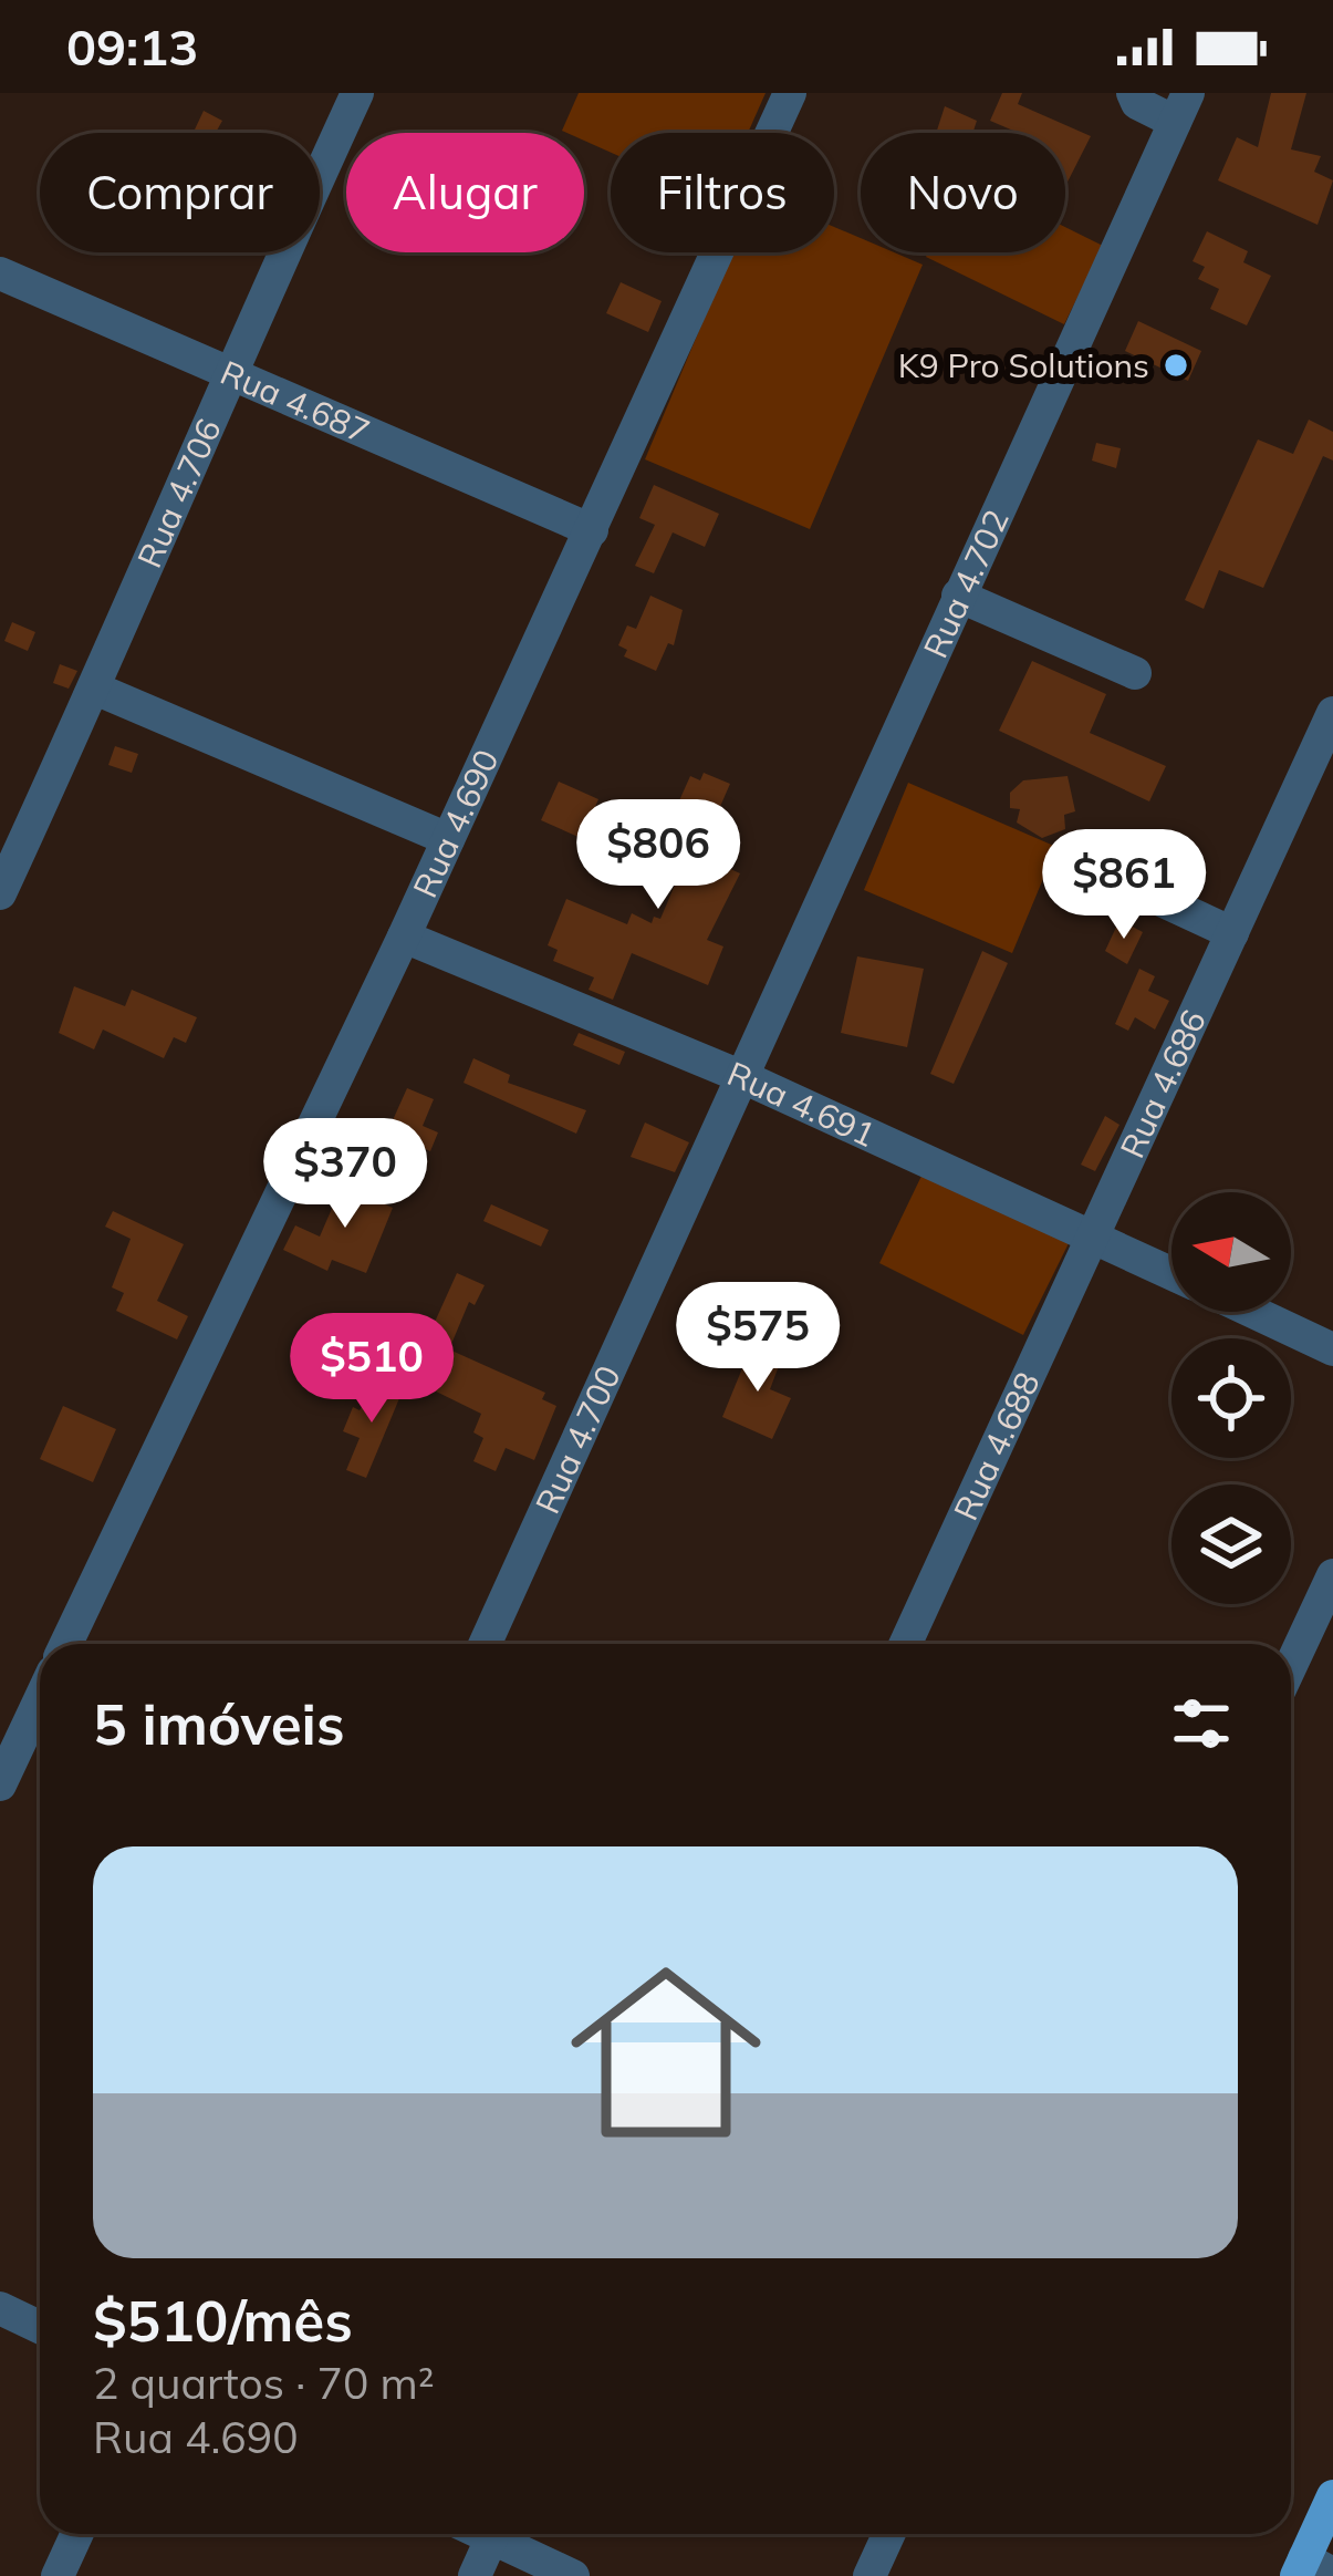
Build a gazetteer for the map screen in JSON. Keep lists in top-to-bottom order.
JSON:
{
  "streets": {
    "street": [
      "Rua 4.687",
      "Rua 4.706",
      "Rua 4.702",
      "Rua 4.690",
      "Rua 4.686",
      "Rua 4.691",
      "Rua 4.700",
      "Rua 4.688"
    ]
  },
  "crossings": [
    ["Rua 4.687", "Rua 4.706"],
    ["Rua 4.687", "Rua 4.690"],
    ["Rua 4.702", "Rua 4.691"],
    ["Rua 4.702", "Rua 4.700"],
    ["Rua 4.690", "Rua 4.691"],
    ["Rua 4.686", "Rua 4.691"],
    ["Rua 4.686", "Rua 4.688"],
    ["Rua 4.691", "Rua 4.700"],
    ["Rua 4.691", "Rua 4.688"]
  ],
  "places": ["K9 Pro Solutions"],
  "north": "left",
  "page": {
    "status": "09:13",
    "chip": [
      "Comprar",
      "Alugar",
      "Filtros",
      "Novo"
    ],
    "price": [
      "$806",
      "$861",
      "$370",
      "$575",
      "$510"
    ],
    "heading": "5 imóveis",
    "list": [
      {
        "name": "$510/mês",
        "note": "2 quartos · 70 m² · Rua 4.690"
      }
    ]
  }
}
